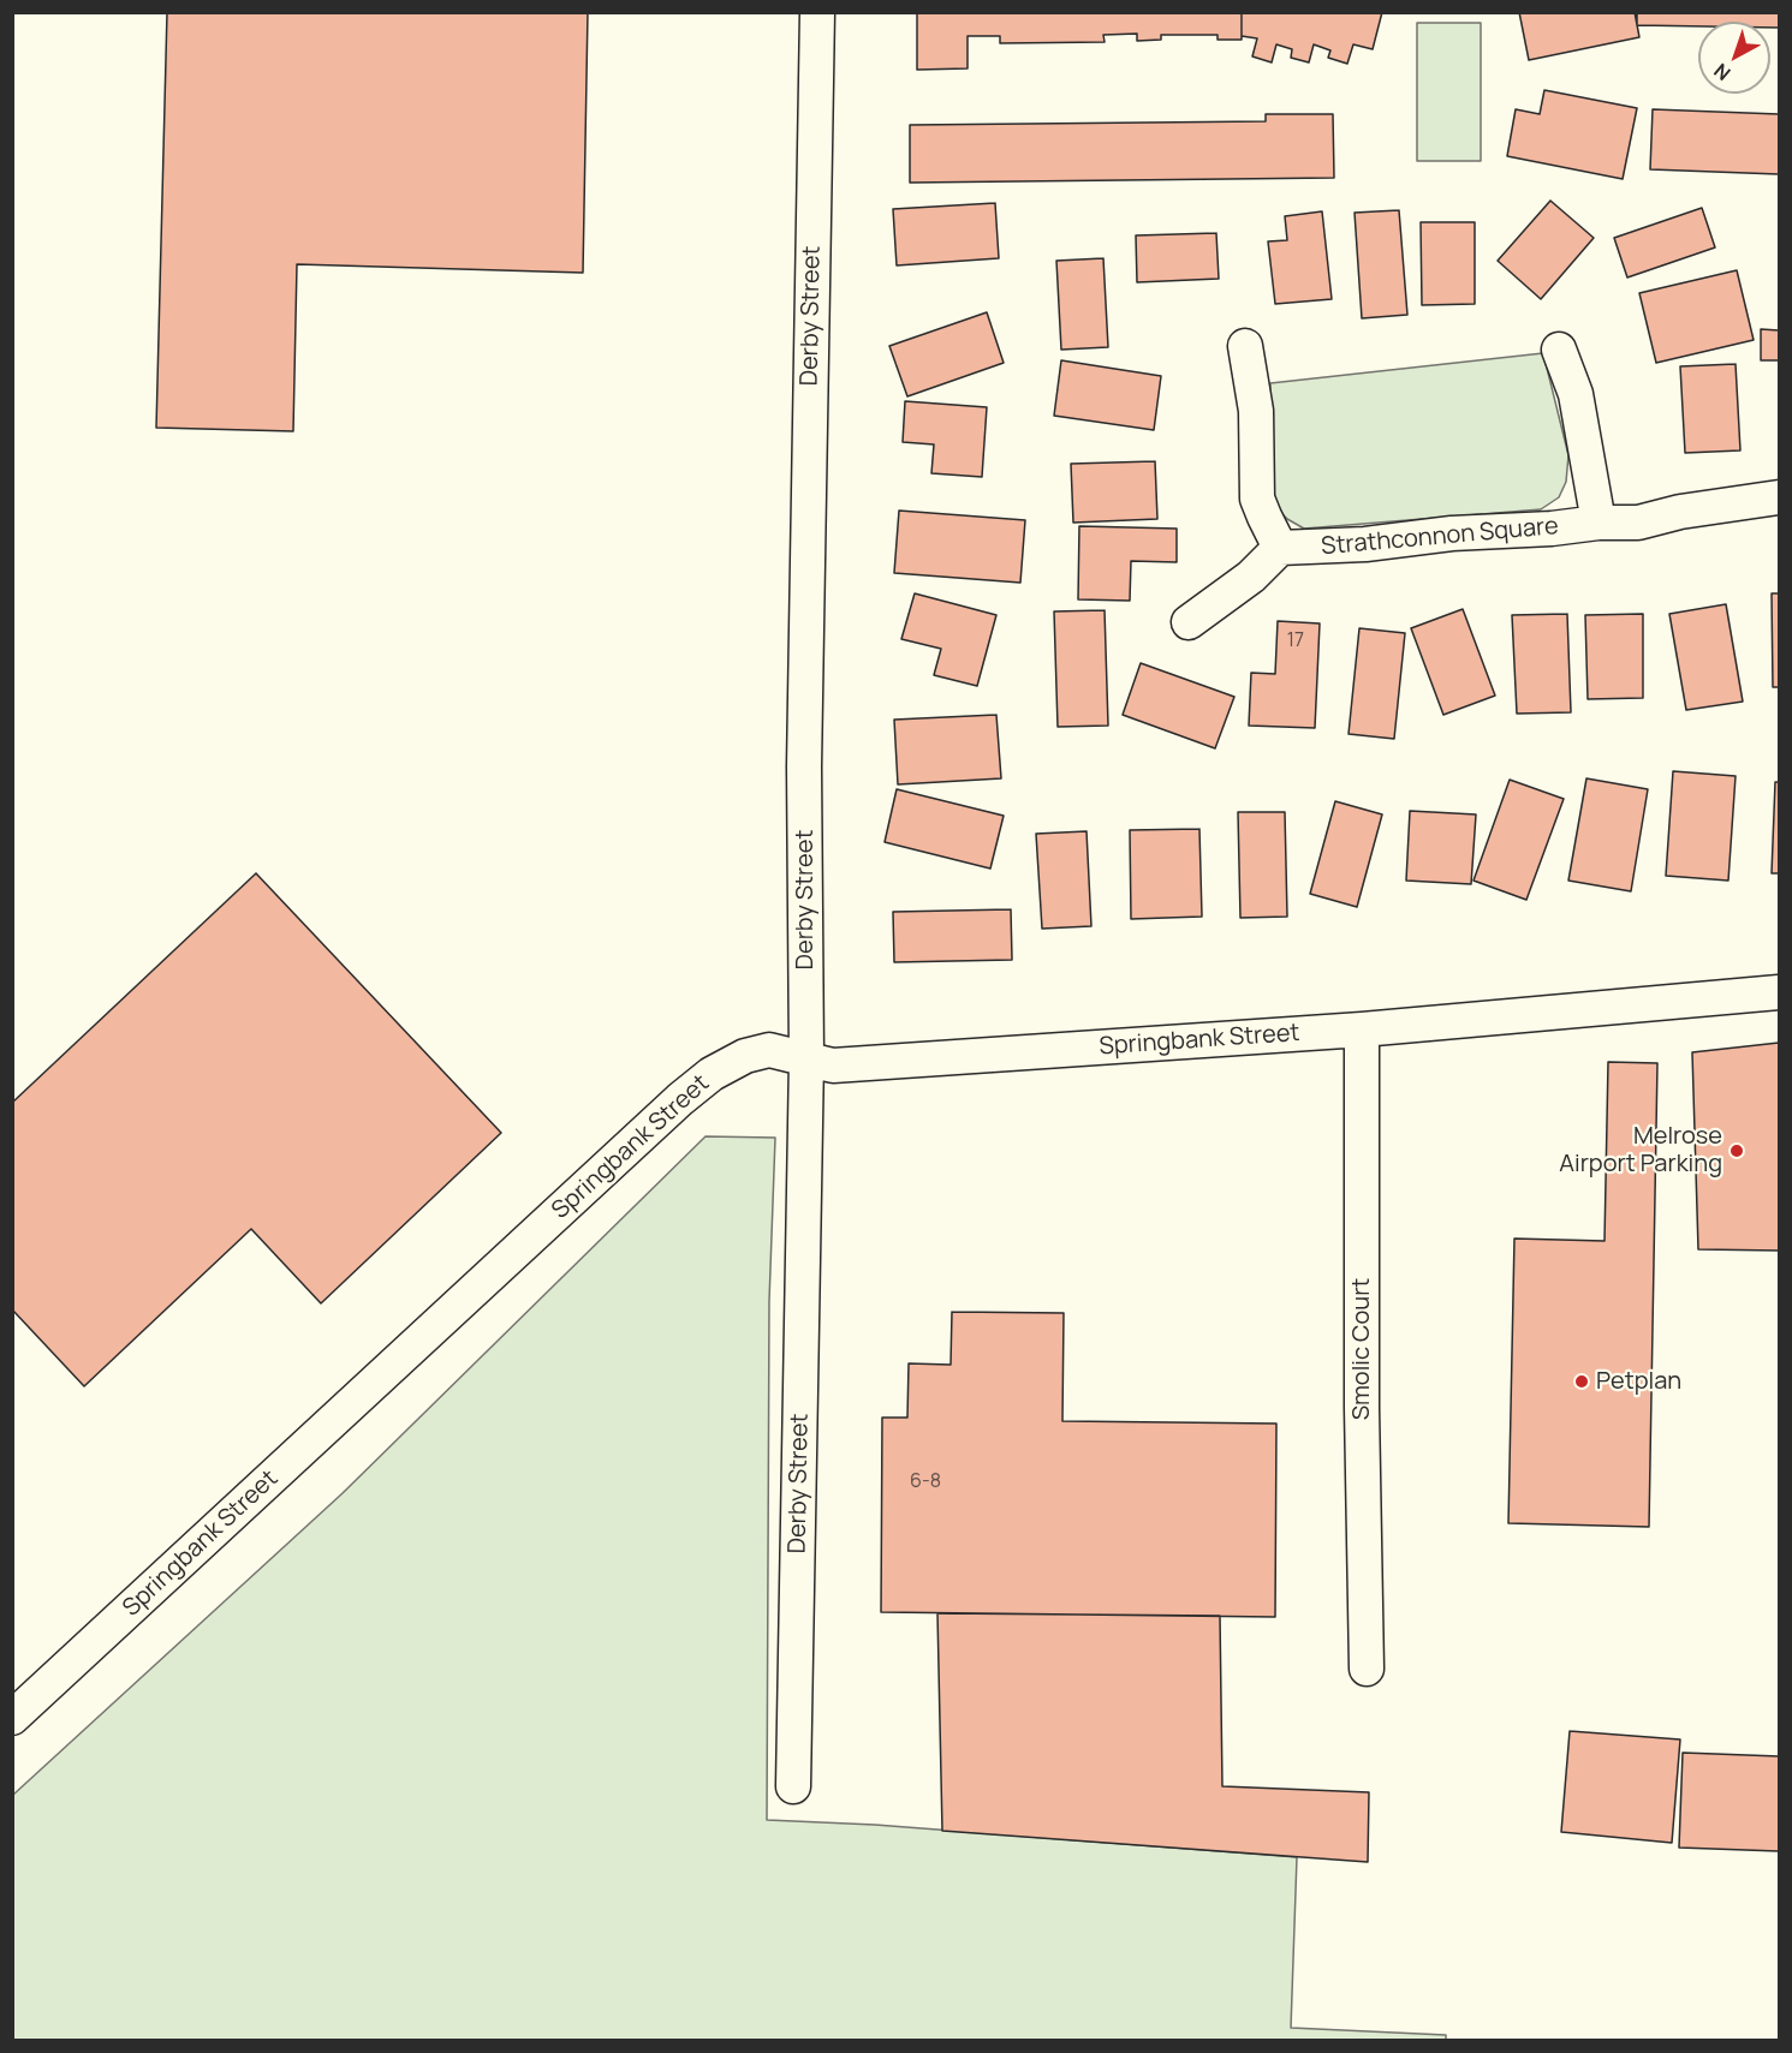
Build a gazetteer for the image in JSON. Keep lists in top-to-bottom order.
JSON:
{
  "streets": {
    "street": [
      "Derby Street",
      "Strathconnon Square",
      "Springbank Street",
      "Smolic Court"
    ]
  },
  "crossings": [
    ["Derby Street", "Springbank Street"],
    ["Springbank Street", "Smolic Court"]
  ],
  "places": ["Melrose Airport Parking", "Petplan"],
  "house_numbers": ["17", "6-8"],
  "north": "bottom left"
}
